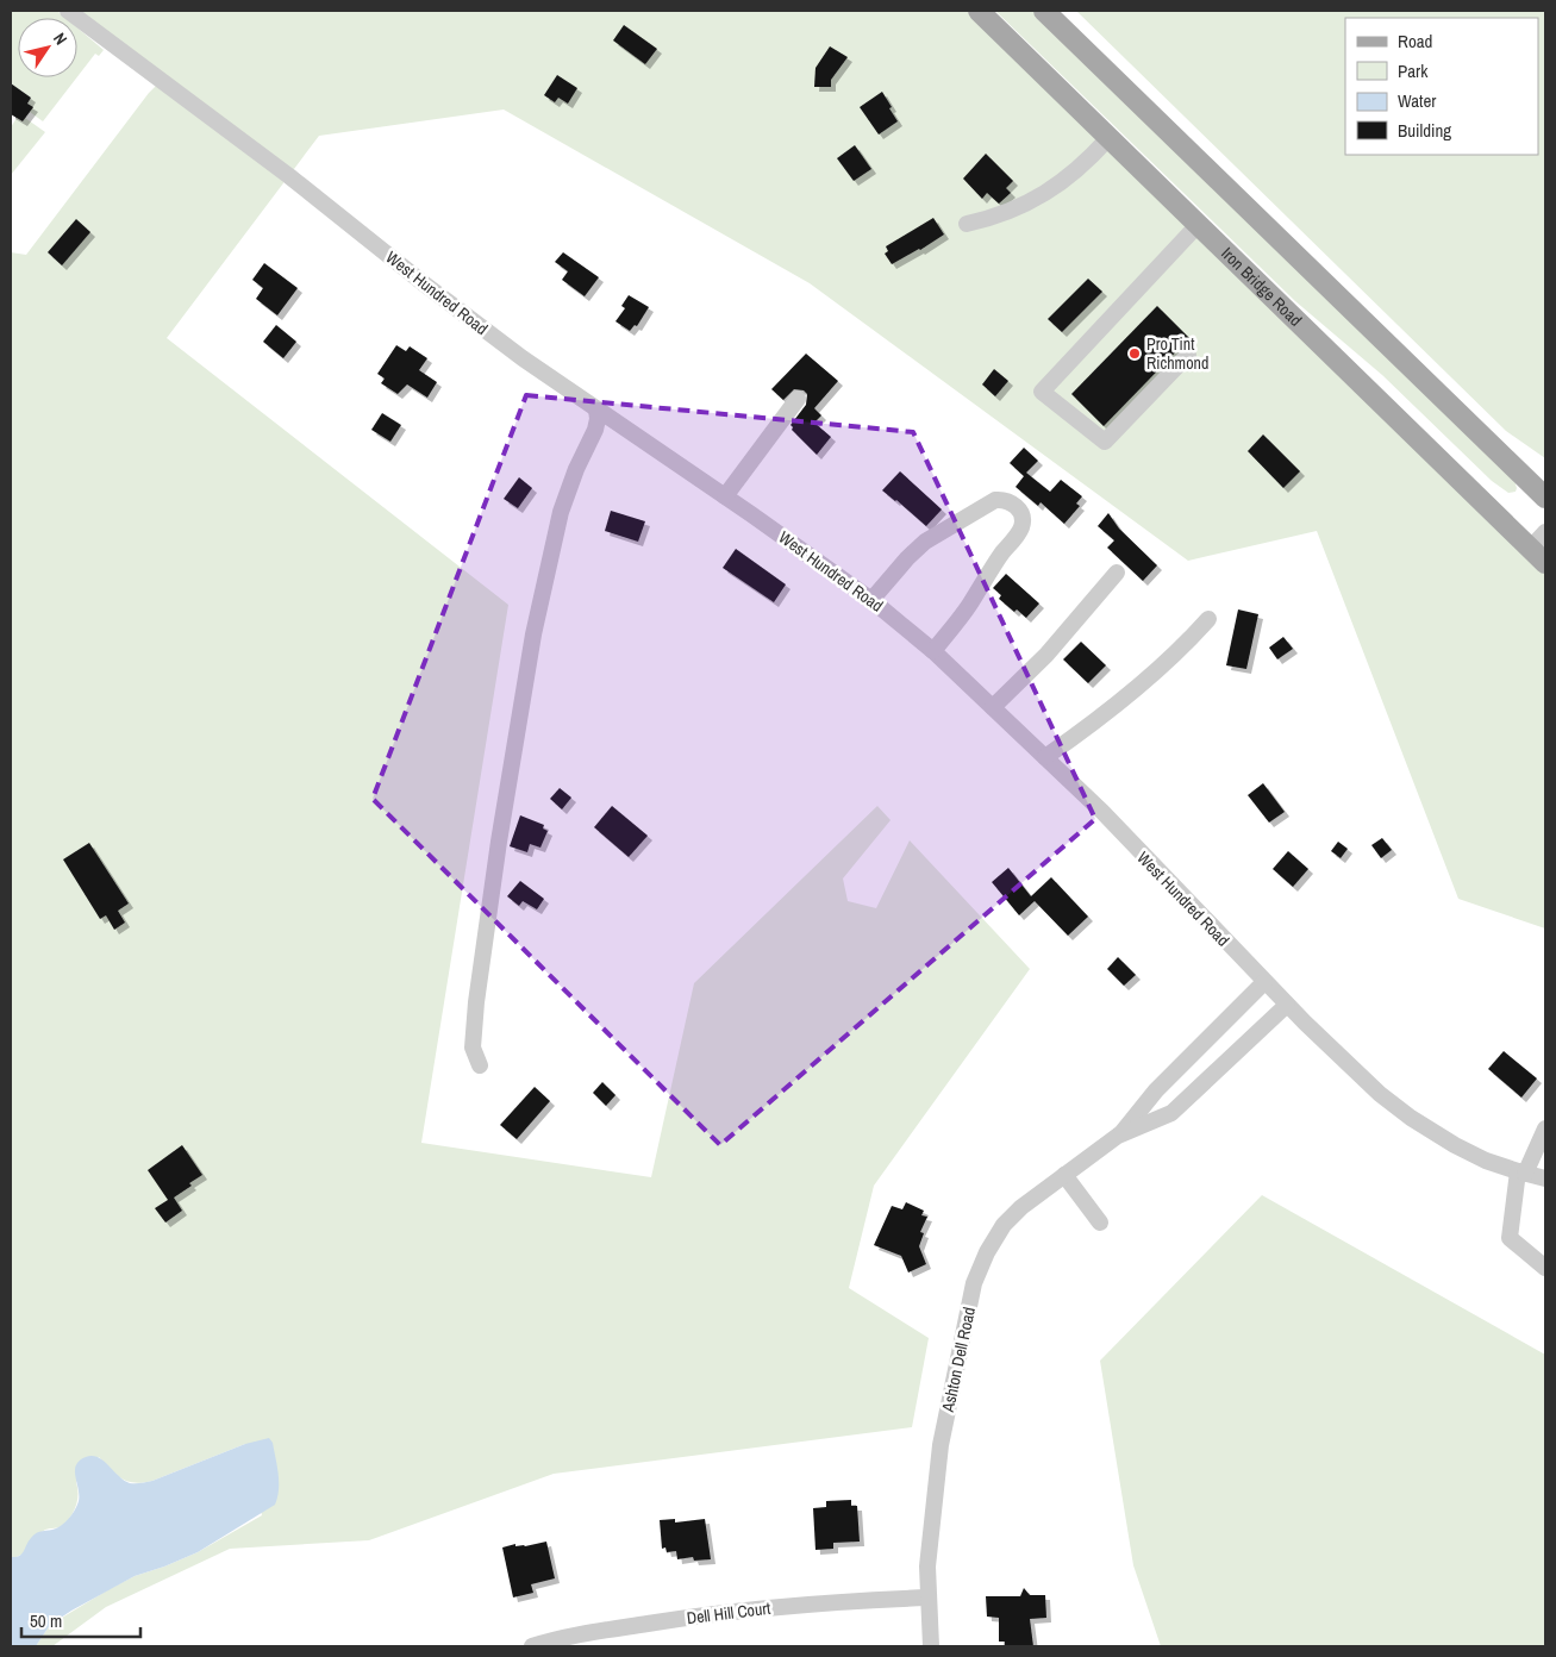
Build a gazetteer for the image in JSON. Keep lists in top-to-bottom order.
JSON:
{
  "streets": {
    "main road": ["Iron Bridge Road"],
    "street": ["West Hundred Road", "Ashton Dell Road", "Dell Hill Court"]
  },
  "crossings": [
    ["West Hundred Road", "Ashton Dell Road"],
    ["Ashton Dell Road", "Dell Hill Court"]
  ],
  "places": ["Pro Tint Richmond"],
  "legend": [
    "Road",
    "Park",
    "Water",
    "Building"
  ],
  "scale_bar": "50 m",
  "north": "top right"
}
